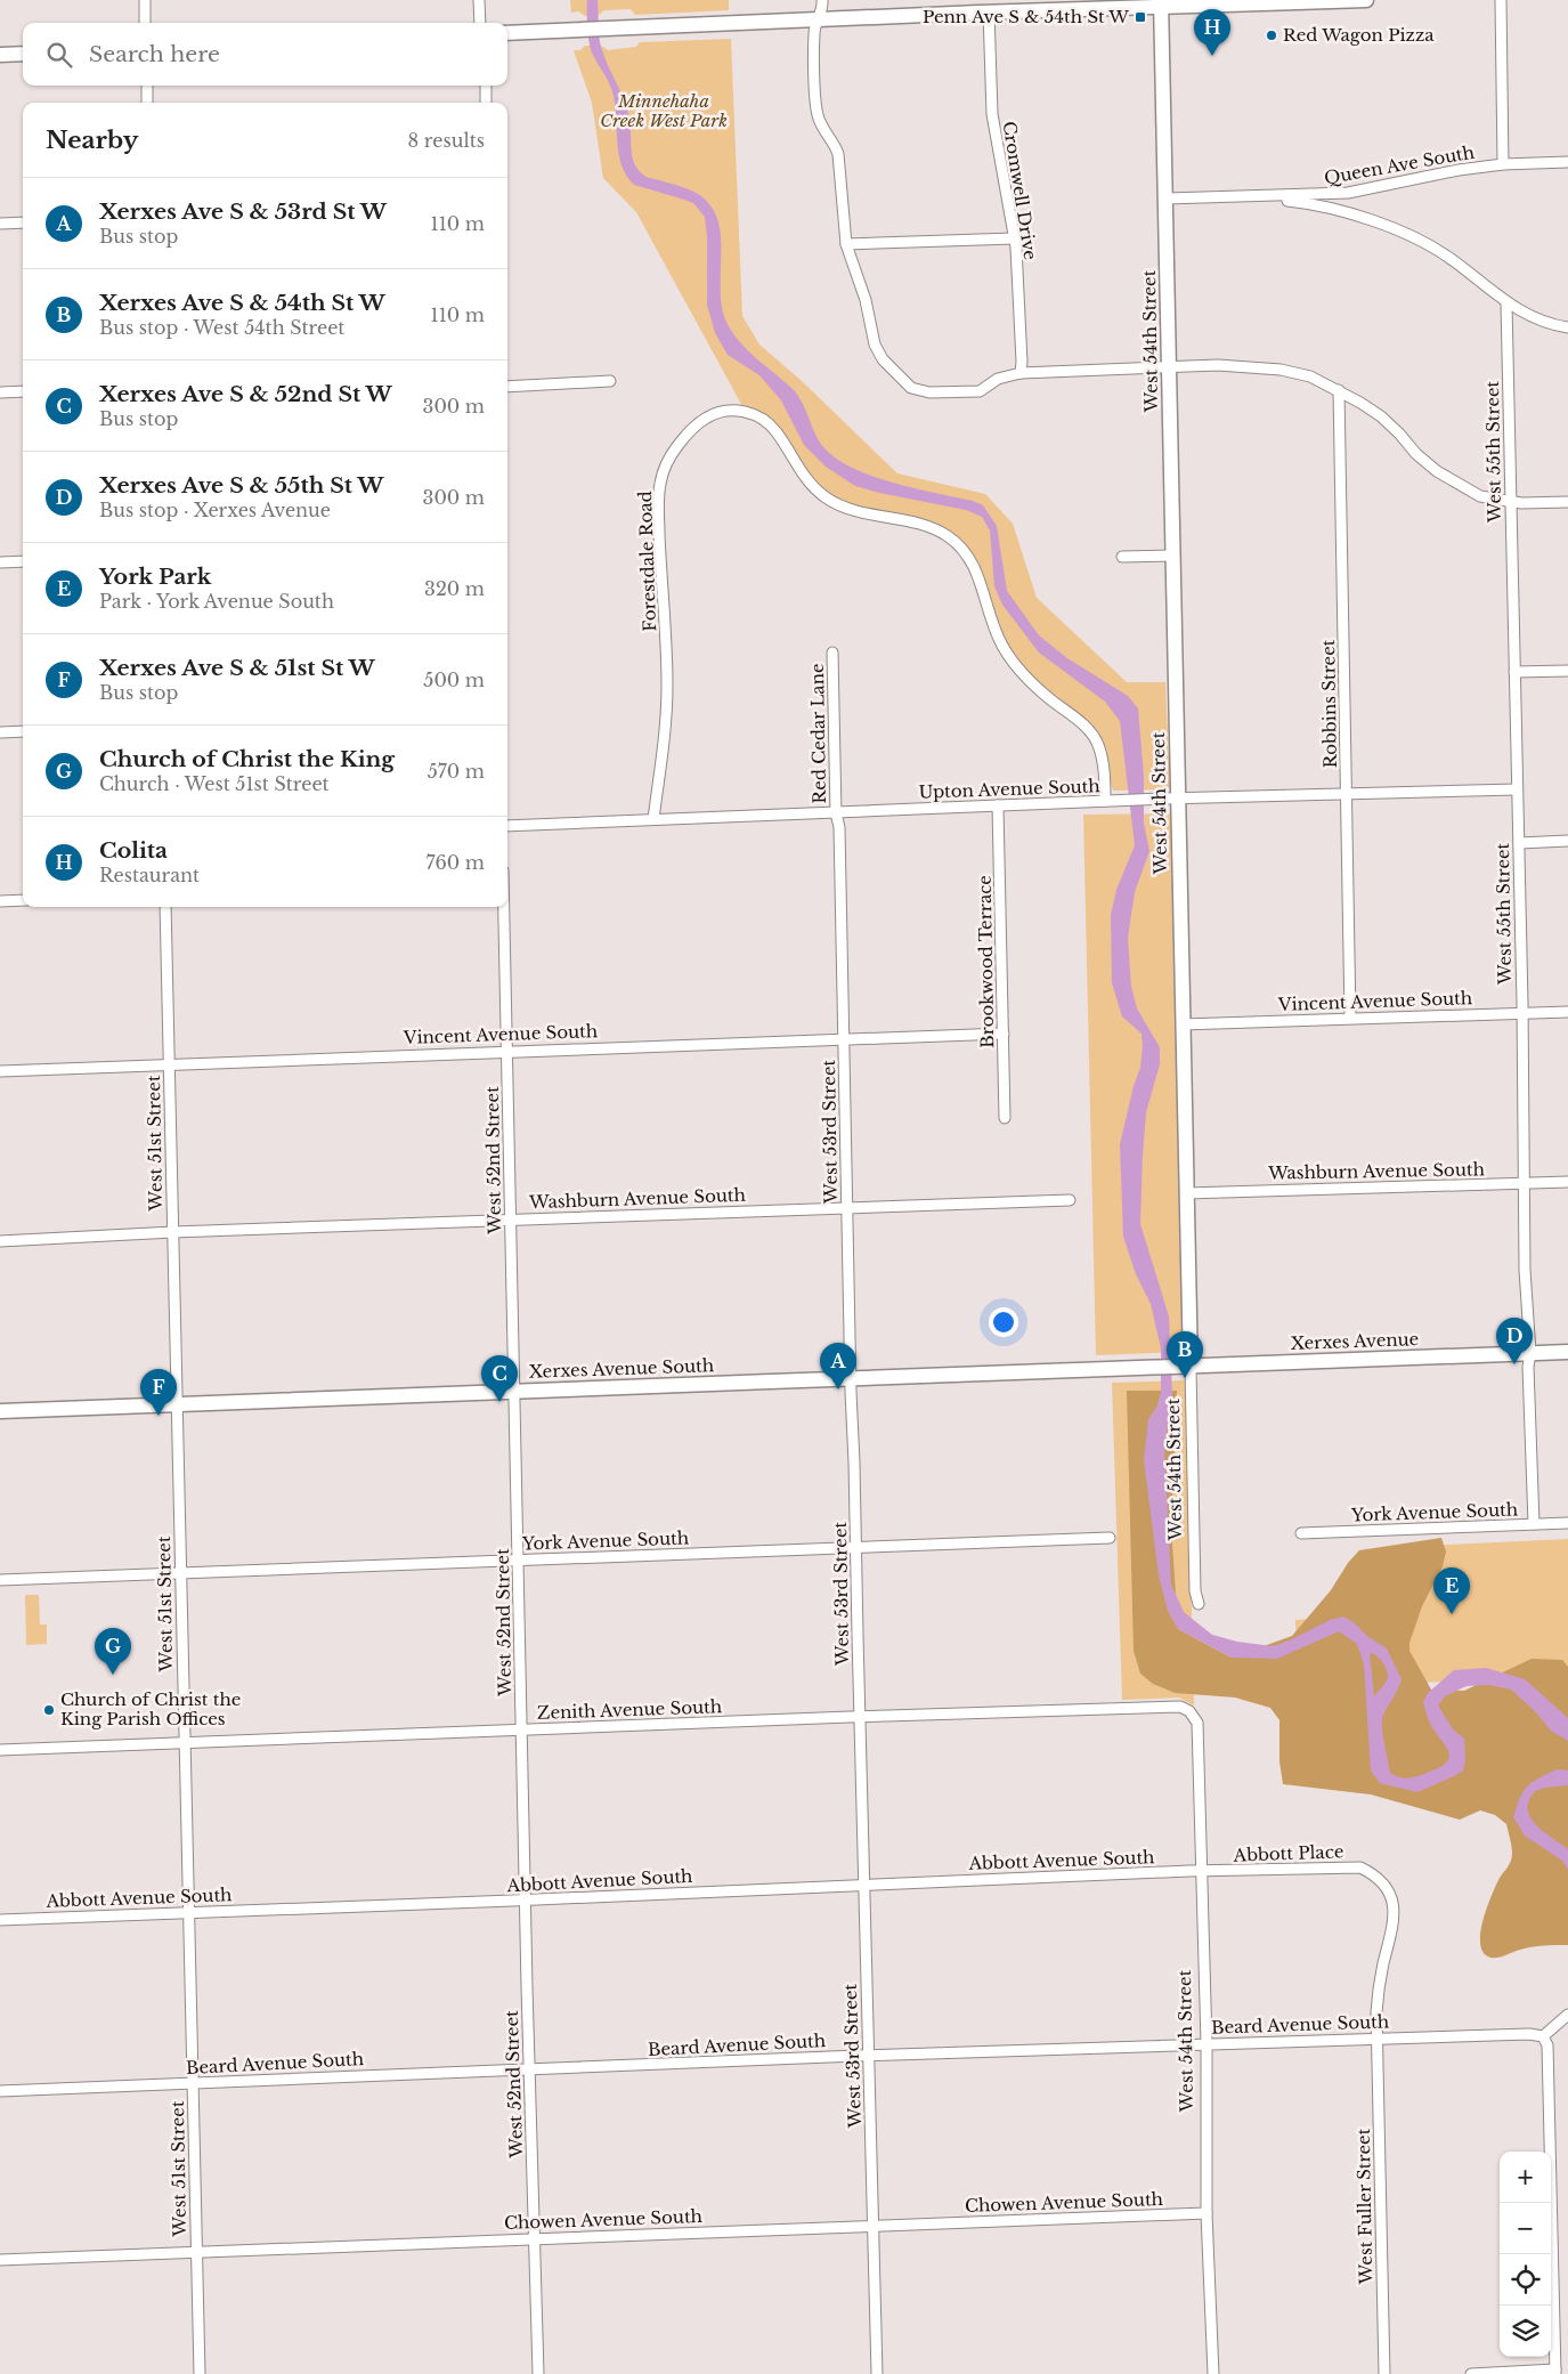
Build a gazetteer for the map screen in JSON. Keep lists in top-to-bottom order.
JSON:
{
  "streets": {
    "street": [
      "Queen Ave South",
      "Cromwell Drive",
      "West 54th Street",
      "West 55th Street",
      "Forestdale Road",
      "Robbins Street",
      "Red Cedar Lane",
      "Upton Avenue South",
      "Brookwood Terrace",
      "Vincent Avenue South",
      "West 53rd Street",
      "West 51st Street",
      "West 52nd Street",
      "Washburn Avenue South",
      "Xerxes Avenue",
      "Xerxes Avenue South",
      "York Avenue South",
      "Zenith Avenue South",
      "Abbott Place",
      "Abbott Avenue South",
      "Beard Avenue South",
      "Chowen Avenue South",
      "West Fuller Street"
    ]
  },
  "crossings": [
    ["Queen Ave South", "West 54th Street"],
    ["West 54th Street", "Upton Avenue South"],
    ["West 54th Street", "Vincent Avenue South"],
    ["West 54th Street", "Washburn Avenue South"],
    ["West 54th Street", "Xerxes Avenue"],
    ["West 54th Street", "Zenith Avenue South"],
    ["West 54th Street", "Abbott Place"],
    ["West 54th Street", "Abbott Avenue South"],
    ["West 54th Street", "Beard Avenue South"],
    ["West 54th Street", "Chowen Avenue South"],
    ["West 55th Street", "Upton Avenue South"],
    ["West 55th Street", "Vincent Avenue South"],
    ["West 55th Street", "Washburn Avenue South"],
    ["West 55th Street", "Xerxes Avenue"],
    ["West 55th Street", "York Avenue South"],
    ["Forestdale Road", "Upton Avenue South"],
    ["Robbins Street", "Upton Avenue South"],
    ["Robbins Street", "Vincent Avenue South"],
    ["Red Cedar Lane", "Upton Avenue South"],
    ["Red Cedar Lane", "West 53rd Street"],
    ["Upton Avenue South", "Brookwood Terrace"],
    ["Upton Avenue South", "West 53rd Street"],
    ["Brookwood Terrace", "Vincent Avenue South"],
    ["Vincent Avenue South", "West 53rd Street"],
    ["Vincent Avenue South", "West 51st Street"],
    ["Vincent Avenue South", "West 52nd Street"],
    ["West 53rd Street", "Washburn Avenue South"],
    ["West 53rd Street", "Xerxes Avenue South"],
    ["West 53rd Street", "York Avenue South"],
    ["West 53rd Street", "Zenith Avenue South"],
    ["West 53rd Street", "Abbott Avenue South"],
    ["West 53rd Street", "Beard Avenue South"],
    ["West 53rd Street", "Chowen Avenue South"],
    ["West 51st Street", "Washburn Avenue South"],
    ["West 51st Street", "Xerxes Avenue South"],
    ["West 51st Street", "York Avenue South"],
    ["West 51st Street", "Zenith Avenue South"],
    ["West 51st Street", "Abbott Avenue South"],
    ["West 51st Street", "Beard Avenue South"],
    ["West 51st Street", "Chowen Avenue South"],
    ["West 52nd Street", "Washburn Avenue South"],
    ["West 52nd Street", "Xerxes Avenue South"],
    ["West 52nd Street", "York Avenue South"],
    ["West 52nd Street", "Zenith Avenue South"],
    ["West 52nd Street", "Abbott Avenue South"],
    ["West 52nd Street", "Beard Avenue South"],
    ["West 52nd Street", "Chowen Avenue South"],
    ["Xerxes Avenue", "Xerxes Avenue South"],
    ["Abbott Place", "Abbott Avenue South"],
    ["Abbott Place", "Beard Avenue South"],
    ["Abbott Place", "West Fuller Street"],
    ["Beard Avenue South", "West Fuller Street"]
  ],
  "parks": ["Minnehaha Creek West Park"],
  "places": {
    "transit": ["Penn Ave S & 54th St W"],
    "other": ["Red Wagon Pizza", "Church of Christ the King Parish Offices"]
  },
  "page": {
    "pins": [
      "H",
      "D",
      "B",
      "A",
      "C",
      "F",
      "E",
      "G"
    ],
    "search": "Search here",
    "heading": ["Nearby", "8 results"],
    "list": [
      {
        "mark": "A",
        "name": "Xerxes Ave S & 53rd St W",
        "note": "Bus stop",
        "value": "110 m"
      },
      {
        "mark": "B",
        "name": "Xerxes Ave S & 54th St W",
        "note": "Bus stop · West 54th Street",
        "value": "110 m"
      },
      {
        "mark": "C",
        "name": "Xerxes Ave S & 52nd St W",
        "note": "Bus stop",
        "value": "300 m"
      },
      {
        "mark": "D",
        "name": "Xerxes Ave S & 55th St W",
        "note": "Bus stop · Xerxes Avenue",
        "value": "300 m"
      },
      {
        "mark": "E",
        "name": "York Park",
        "note": "Park · York Avenue South",
        "value": "320 m"
      },
      {
        "mark": "F",
        "name": "Xerxes Ave S & 51st St W",
        "note": "Bus stop",
        "value": "500 m"
      },
      {
        "mark": "G",
        "name": "Church of Christ the King",
        "note": "Church · West 51st Street",
        "value": "570 m"
      },
      {
        "mark": "H",
        "name": "Colita",
        "note": "Restaurant",
        "value": "760 m"
      }
    ],
    "map_buttons": ["+", "−"]
  }
}
